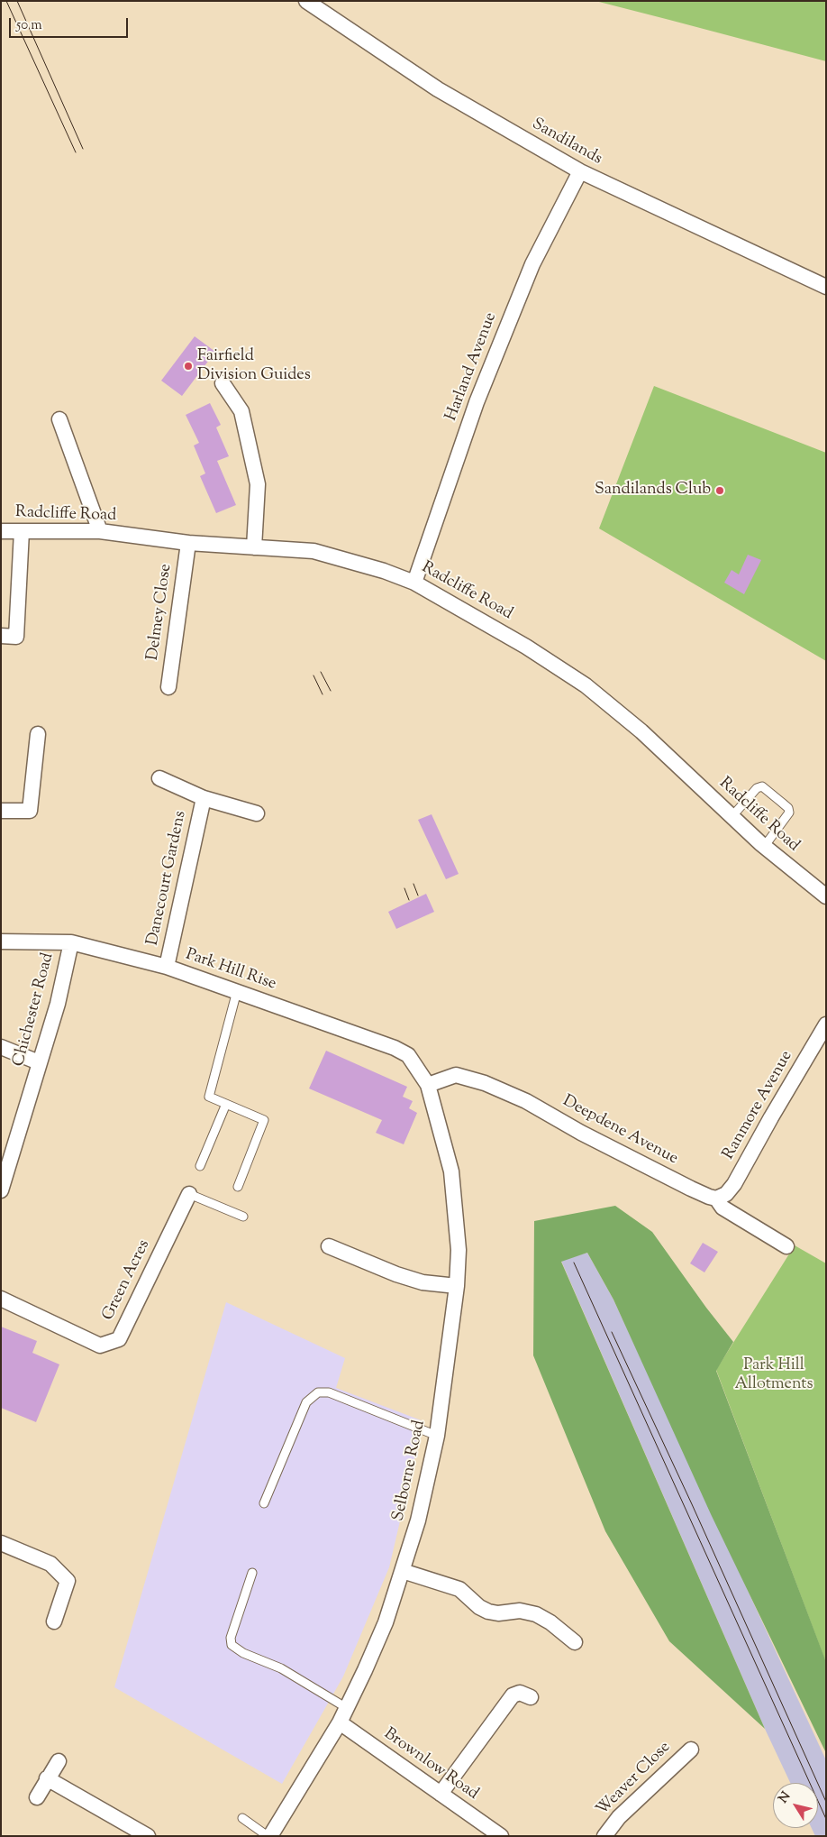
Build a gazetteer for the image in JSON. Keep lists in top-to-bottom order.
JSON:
{
  "streets": {
    "street": [
      "Sandilands",
      "Harland Avenue",
      "Radcliffe Road",
      "Delmey Close",
      "Danecourt Gardens",
      "Park Hill Rise",
      "Chichester Road",
      "Ranmore Avenue",
      "Deepdene Avenue",
      "Green Acres",
      "Selborne Road",
      "Brownlow Road",
      "Weaver Close"
    ]
  },
  "crossings": [
    ["Sandilands", "Harland Avenue"],
    ["Harland Avenue", "Radcliffe Road"],
    ["Radcliffe Road", "Delmey Close"],
    ["Danecourt Gardens", "Park Hill Rise"],
    ["Park Hill Rise", "Chichester Road"],
    ["Park Hill Rise", "Deepdene Avenue"],
    ["Park Hill Rise", "Selborne Road"],
    ["Ranmore Avenue", "Deepdene Avenue"],
    ["Deepdene Avenue", "Selborne Road"],
    ["Selborne Road", "Brownlow Road"]
  ],
  "parks": ["Park Hill Allotments"],
  "places": ["Fairfield Division Guides", "Sandilands Club"],
  "scale_bar": "50 m",
  "north": "top left"
}
